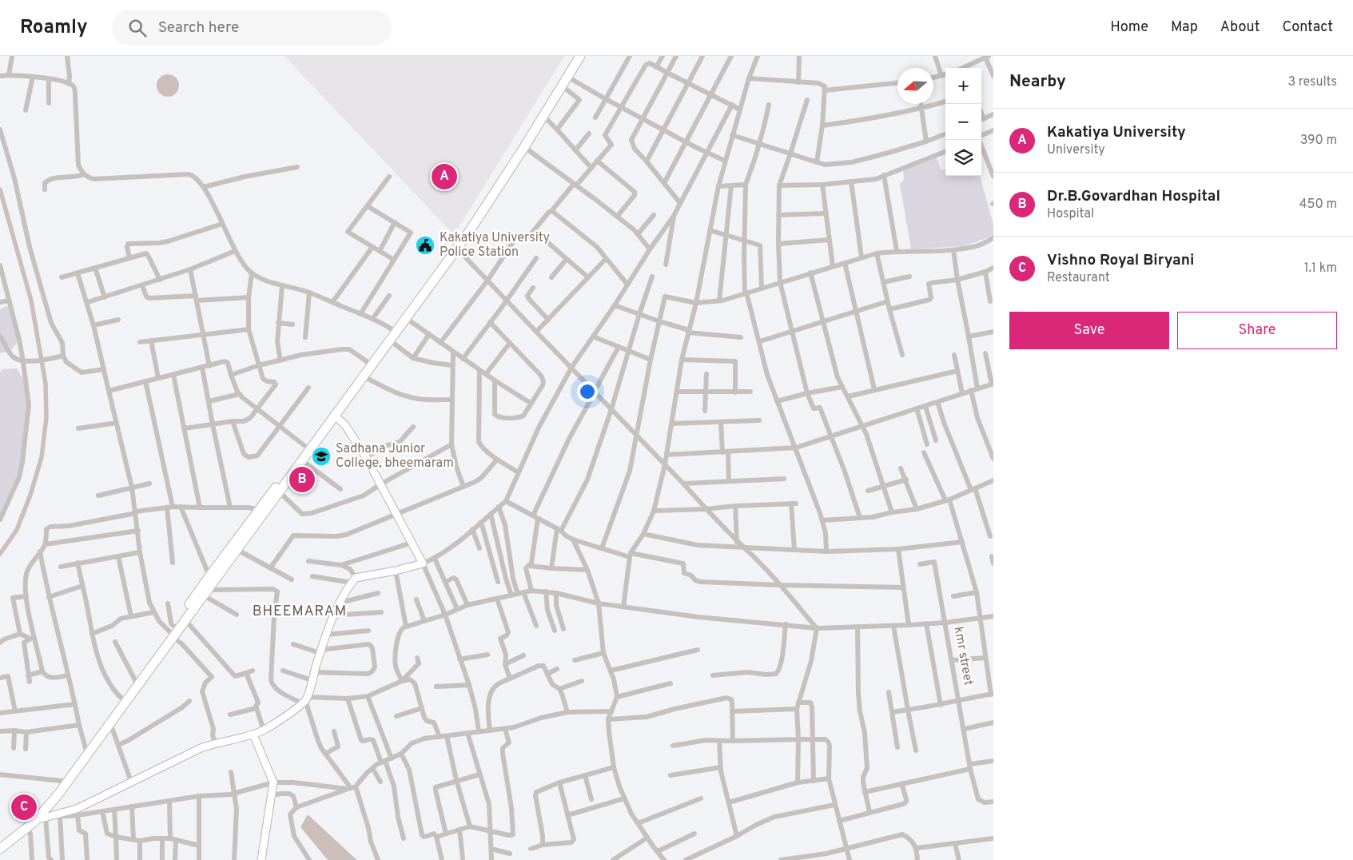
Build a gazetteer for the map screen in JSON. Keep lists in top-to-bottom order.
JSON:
{
  "streets": {
    "street": ["kmr street"]
  },
  "districts": ["BHEEMARAM"],
  "places": {
    "public building": ["Kakatiya University Police Station"],
    "school or university": ["Sadhana Junior College, bheemaram"]
  },
  "north": "left",
  "page": {
    "header": "Roamly",
    "search": "Search here",
    "nav": [
      "Home",
      "Map",
      "About",
      "Contact"
    ],
    "heading": ["Nearby", "3 results"],
    "map_buttons": ["+", "−"],
    "list": [
      {
        "mark": "A",
        "name": "Kakatiya University",
        "note": "University",
        "value": "390 m"
      },
      {
        "mark": "B",
        "name": "Dr.B.Govardhan Hospital",
        "note": "Hospital",
        "value": "450 m"
      },
      {
        "mark": "C",
        "name": "Vishno Royal Biryani",
        "note": "Restaurant",
        "value": "1.1 km"
      }
    ],
    "pins": ["A", "B", "C"],
    "buttons": ["Save", "Share"]
  }
}
